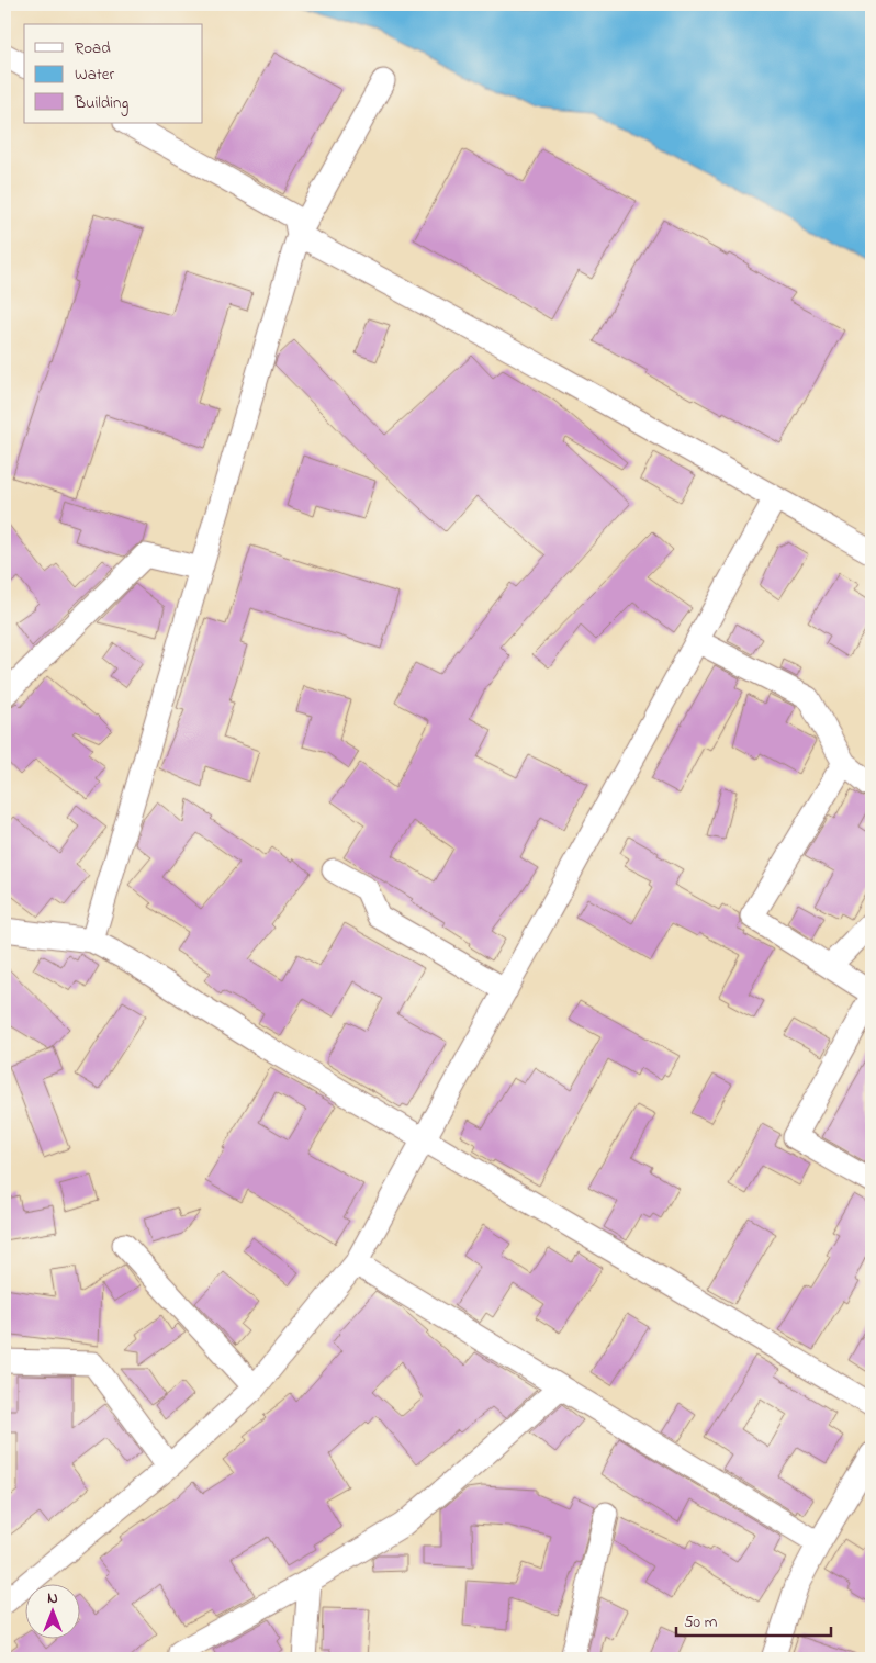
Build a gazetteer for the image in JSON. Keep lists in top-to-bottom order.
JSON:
{
  "legend": ["Road", "Water", "Building"],
  "scale_bar": "50 m",
  "north": "top"
}
